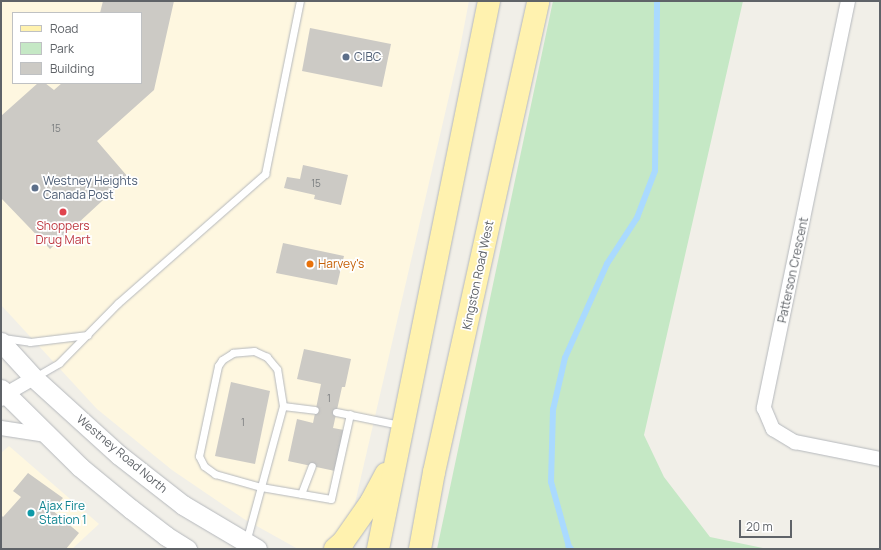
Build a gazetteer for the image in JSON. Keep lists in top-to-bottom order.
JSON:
{
  "streets": {
    "main road": ["Kingston Road West", "Westney Road North"],
    "street": ["Patterson Crescent"]
  },
  "places": [
    "CIBC",
    "Westney Heights Canada Post",
    "Shoppers Drug Mart",
    "Harvey's",
    "Ajax Fire Station 1"
  ],
  "house_numbers": [
    "15",
    "15",
    "1",
    "1"
  ],
  "legend": ["Road", "Park", "Building"],
  "scale_bar": "20 m"
}
